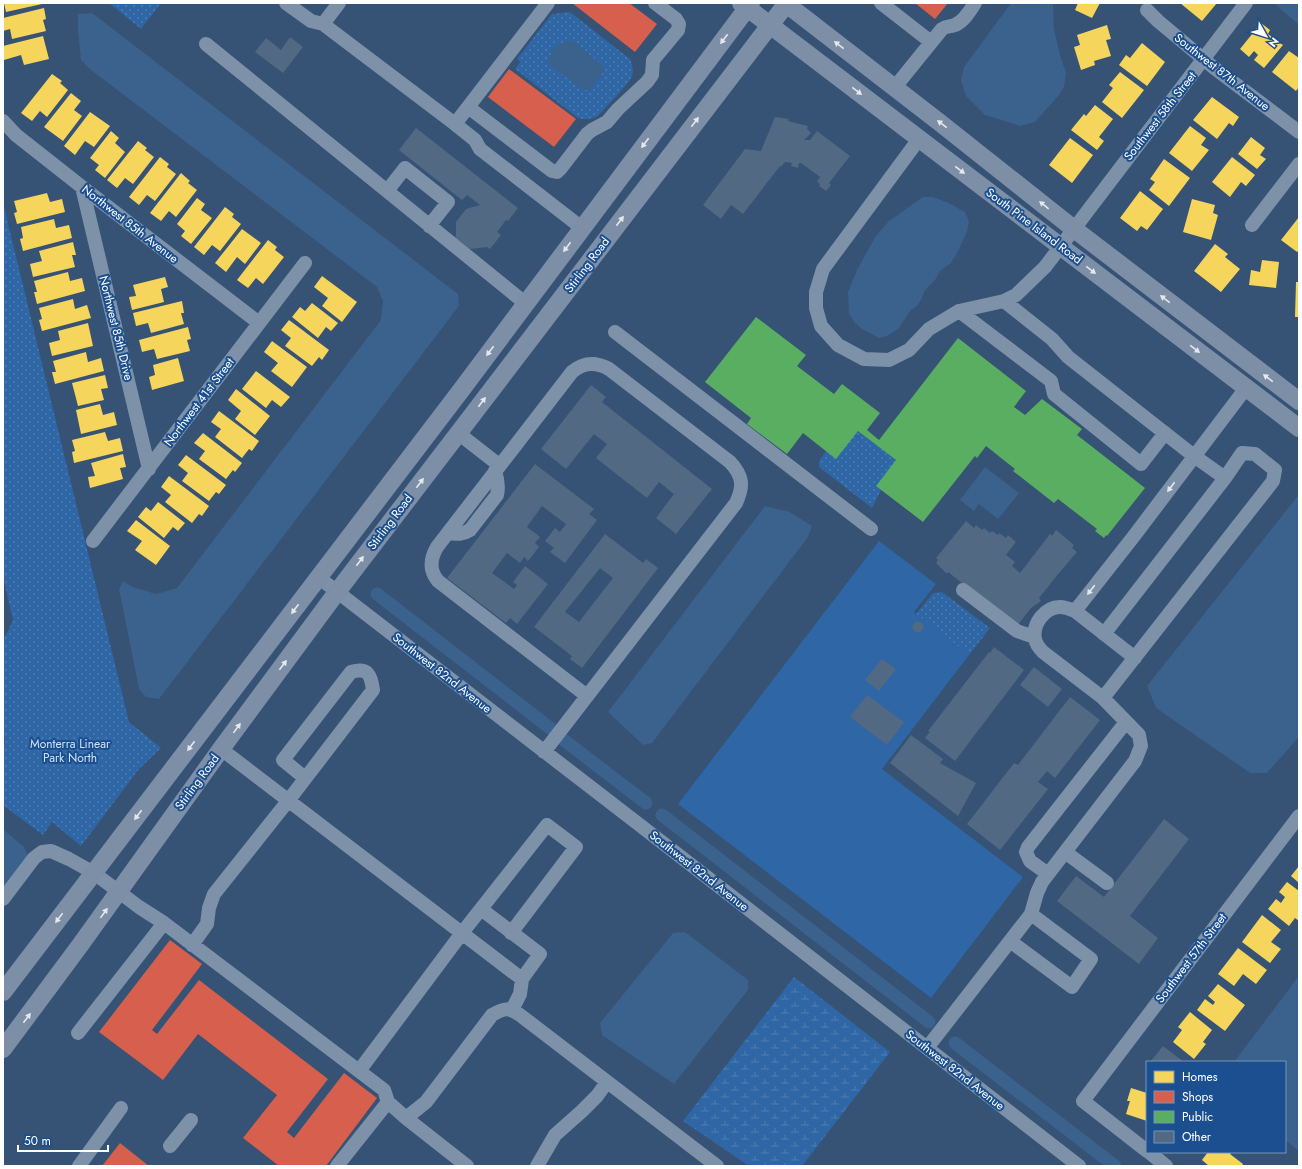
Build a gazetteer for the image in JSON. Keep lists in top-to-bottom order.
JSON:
{
  "streets": {
    "main road": ["South Pine Island Road", "Stirling Road"],
    "street": [
      "Southwest 87th Avenue",
      "Southwest 58th Street",
      "Northwest 85th Avenue",
      "Northwest 85th Drive",
      "Northwest 41st Street",
      "Southwest 82nd Avenue",
      "Southwest 57th Street"
    ]
  },
  "crossings": [
    ["Southwest 87th Avenue", "Southwest 58th Street"],
    ["Southwest 58th Street", "South Pine Island Road"],
    ["Northwest 85th Avenue", "Northwest 85th Drive"],
    ["Northwest 85th Avenue", "Northwest 41st Street"],
    ["South Pine Island Road", "Stirling Road"],
    ["Stirling Road", "Southwest 82nd Avenue"],
    ["Northwest 85th Drive", "Northwest 41st Street"]
  ],
  "parks": ["Monterra Linear Park North"],
  "legend": [
    "Homes",
    "Shops",
    "Public",
    "Other"
  ],
  "scale_bar": "50 m",
  "north": "bottom right"
}
